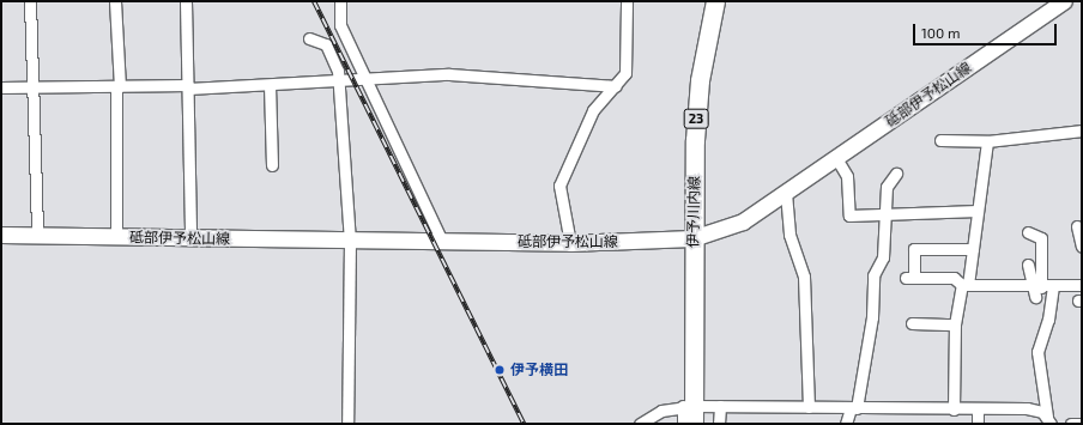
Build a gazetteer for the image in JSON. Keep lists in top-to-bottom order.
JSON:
{
  "streets": {
    "main road": ["砥部伊予松山線", "23", "伊予川内線"]
  },
  "crossings": [
    ["砥部伊予松山線", "伊予川内線"]
  ],
  "places": ["伊予横田"],
  "scale_bar": "100 m"
}
